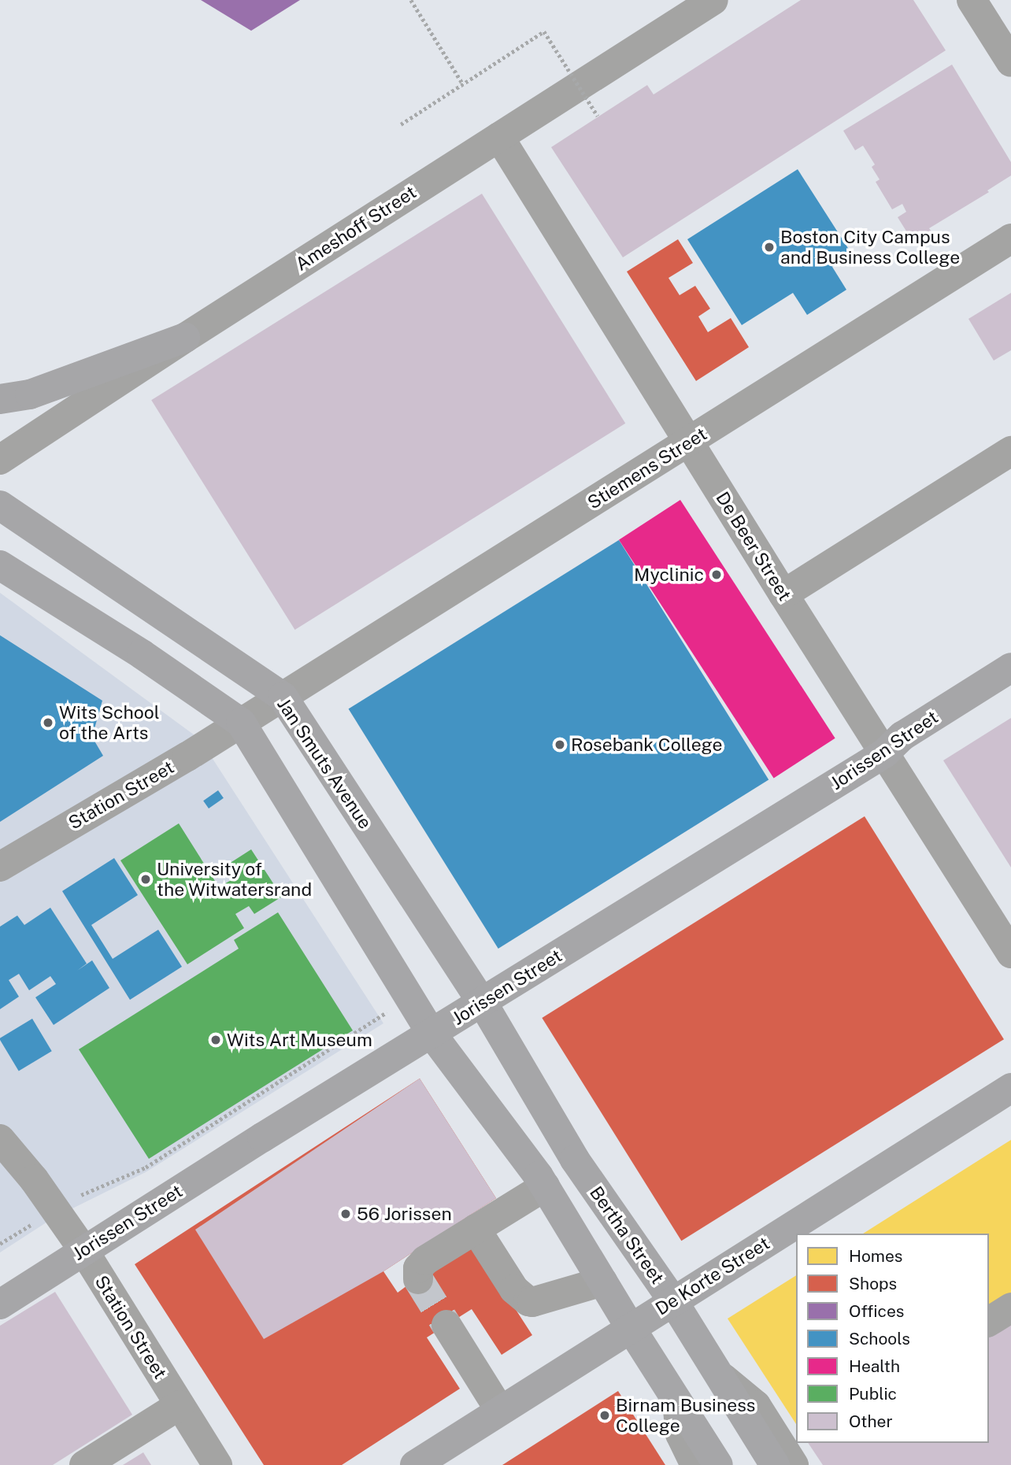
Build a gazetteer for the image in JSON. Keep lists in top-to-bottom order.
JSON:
{
  "streets": {
    "main road": [
      "Jorissen Street",
      "Jan Smuts Avenue",
      "Bertha Street",
      "De Korte Street"
    ],
    "street": [
      "Ameshoff Street",
      "Stiemens Street",
      "De Beer Street",
      "Station Street"
    ]
  },
  "crossings": [
    ["Ameshoff Street", "De Beer Street"],
    ["Stiemens Street", "De Beer Street"],
    ["Stiemens Street", "Jan Smuts Avenue"],
    ["Stiemens Street", "Station Street"],
    ["De Beer Street", "Jorissen Street"],
    ["Jorissen Street", "Jan Smuts Avenue"],
    ["Jorissen Street", "Station Street"],
    ["Jorissen Street", "Bertha Street"],
    ["Jan Smuts Avenue", "Bertha Street"],
    ["Bertha Street", "De Korte Street"]
  ],
  "places": [
    "Boston City Campus and Business College",
    "Myclinic",
    "Wits School of the Arts",
    "Rosebank College",
    "University of the Witwatersrand",
    "Wits Art Museum",
    "56 Jorissen",
    "Birnam Business College"
  ],
  "legend": [
    "Homes",
    "Shops",
    "Offices",
    "Schools",
    "Health",
    "Public",
    "Other"
  ]
}
